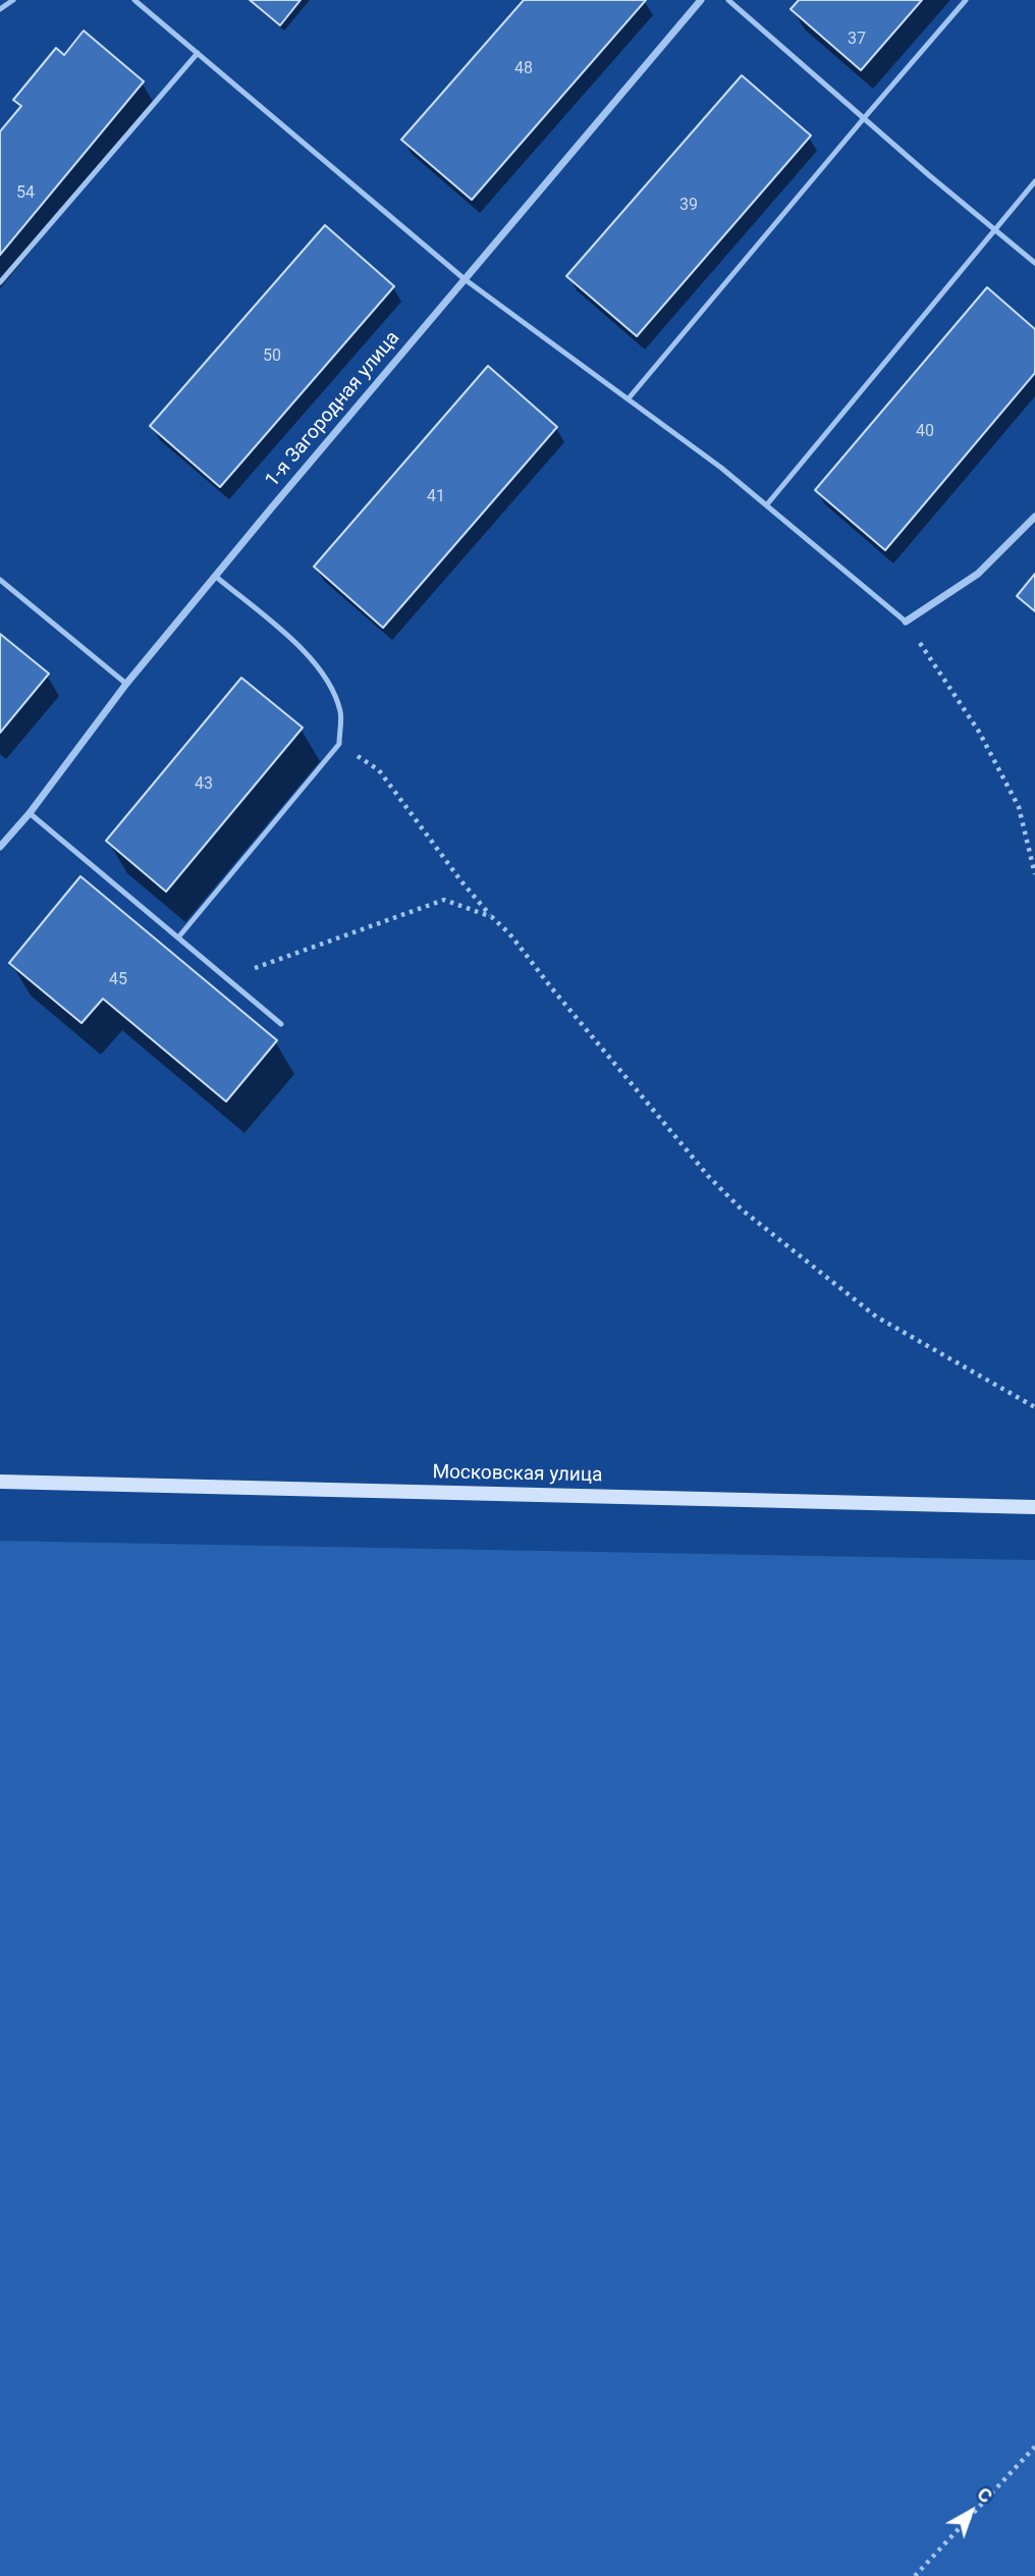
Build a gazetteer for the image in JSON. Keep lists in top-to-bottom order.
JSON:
{
  "streets": {
    "main road": ["Московская улица"],
    "street": ["1-я Загородная улица"]
  },
  "house_numbers": [
    "37",
    "48",
    "54",
    "39",
    "50",
    "40",
    "41",
    "43",
    "45"
  ],
  "north": "top right"
}
